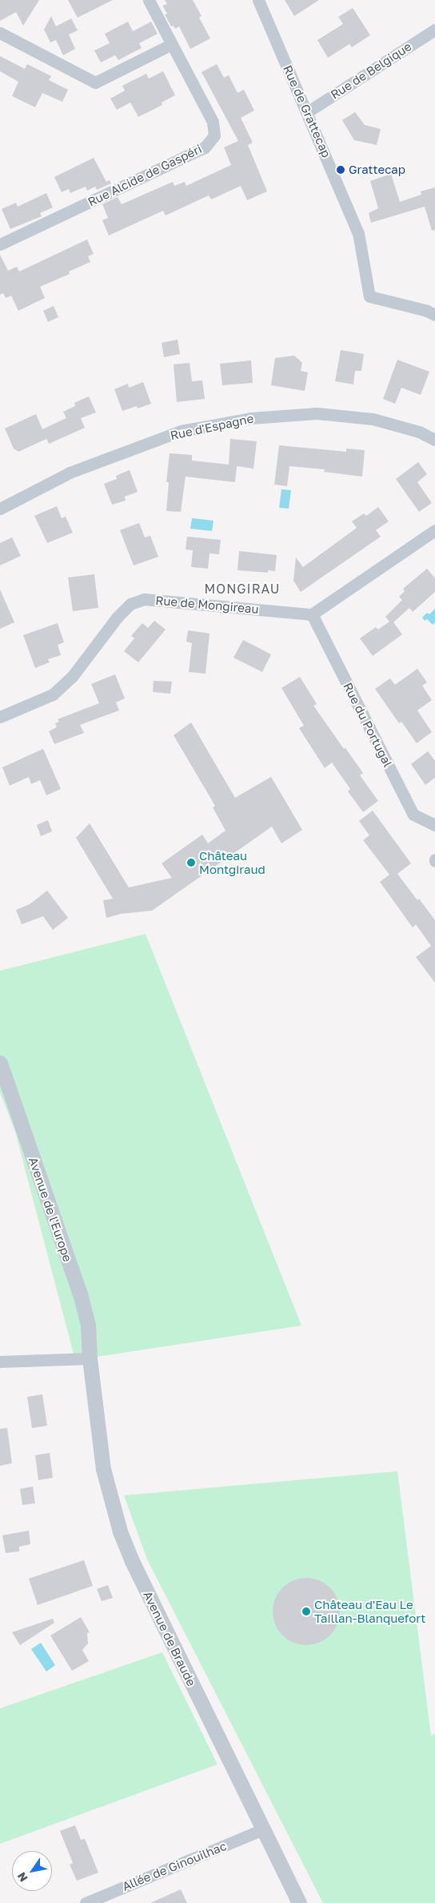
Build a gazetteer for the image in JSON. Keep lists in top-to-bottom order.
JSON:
{
  "streets": {
    "street": [
      "Rue de Belgique",
      "Rue de Grattecap",
      "Rue Alcide de Gaspéri",
      "Rue d'Espagne",
      "Rue de Mongireau",
      "Rue du Portugal",
      "Avenue de l'Europe",
      "Avenue de Braude",
      "Allée de Ginouilhac"
    ]
  },
  "crossings": [
    ["Rue de Belgique", "Rue de Grattecap"],
    ["Rue de Mongireau", "Rue du Portugal"],
    ["Avenue de l'Europe", "Avenue de Braude"],
    ["Avenue de Braude", "Allée de Ginouilhac"]
  ],
  "districts": ["MONGIRAU"],
  "places": ["Grattecap", "Château Montgiraud", "Château d'Eau Le Taillan-Blanquefort"],
  "north": "bottom left"
}
